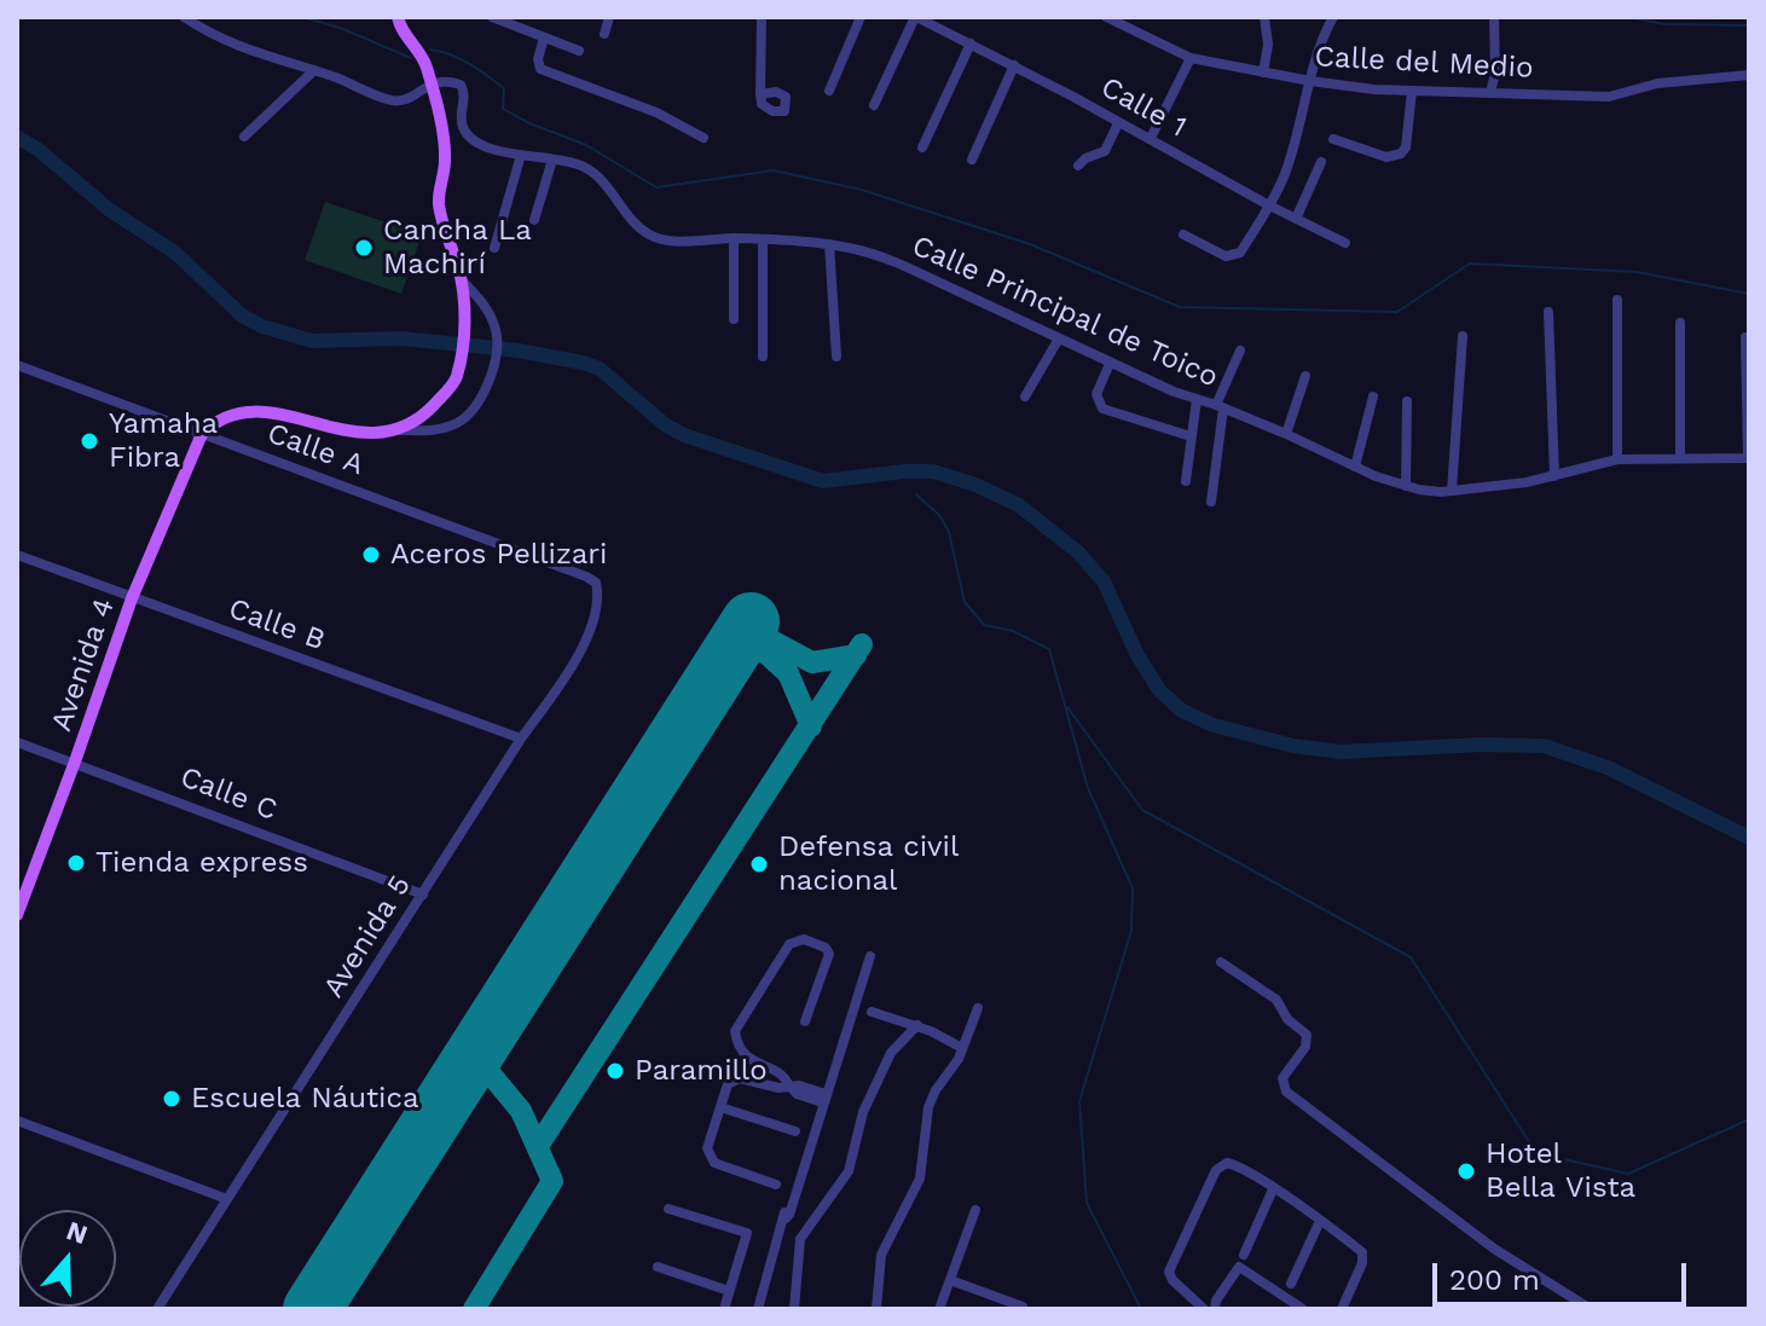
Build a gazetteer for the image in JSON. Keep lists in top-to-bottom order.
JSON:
{
  "streets": {
    "main road": ["Avenida 4"],
    "street": [
      "Calle del Medio",
      "Calle 1",
      "Calle Principal de Toico",
      "Calle A",
      "Calle B",
      "Calle C",
      "Avenida 5"
    ]
  },
  "crossings": [
    ["Calle A", "Avenida 4"],
    ["Calle A", "Avenida 5"],
    ["Calle B", "Avenida 4"],
    ["Calle B", "Avenida 5"],
    ["Avenida 4", "Calle C"],
    ["Calle C", "Avenida 5"]
  ],
  "places": [
    "Cancha La Machirí",
    "Yamaha Fibra",
    "Aceros Pellizari",
    "Tienda express",
    "Defensa civil nacional",
    "Paramillo",
    "Escuela Náutica",
    "Hotel Bella Vista"
  ],
  "scale_bar": "200 m",
  "north": "top"
}
